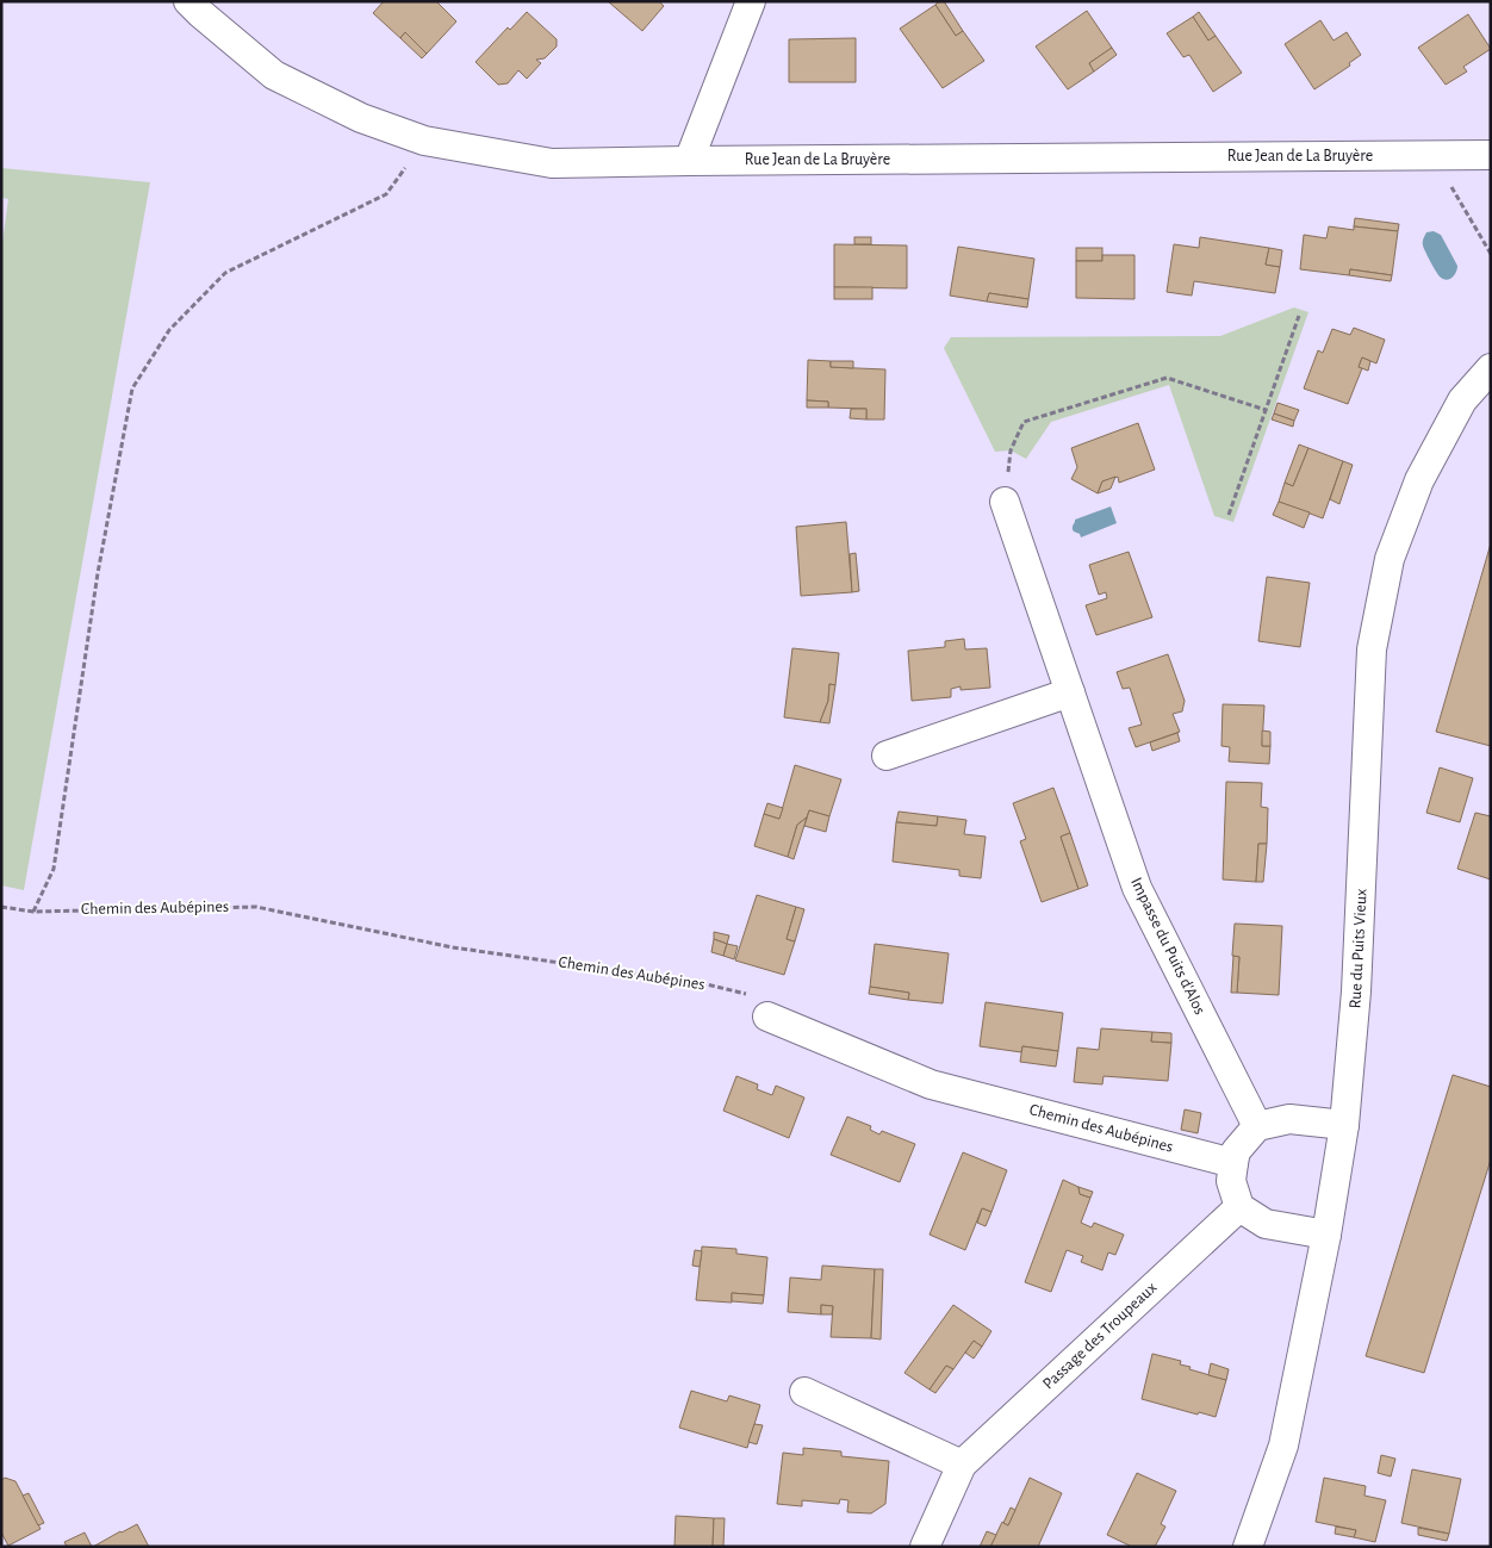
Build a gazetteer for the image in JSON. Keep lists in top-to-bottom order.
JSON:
{
  "streets": {
    "street": [
      "Rue Jean de La Bruyère",
      "Chemin des Aubépines",
      "Impasse du Puits d'Alos",
      "Rue du Puits Vieux",
      "Passage des Troupeaux"
    ]
  },
  "crossings": [
    ["Chemin des Aubépines", "Impasse du Puits d'Alos"],
    ["Chemin des Aubépines", "Rue du Puits Vieux"],
    ["Chemin des Aubépines", "Passage des Troupeaux"],
    ["Impasse du Puits d'Alos", "Rue du Puits Vieux"],
    ["Impasse du Puits d'Alos", "Passage des Troupeaux"],
    ["Rue du Puits Vieux", "Passage des Troupeaux"]
  ]
}
